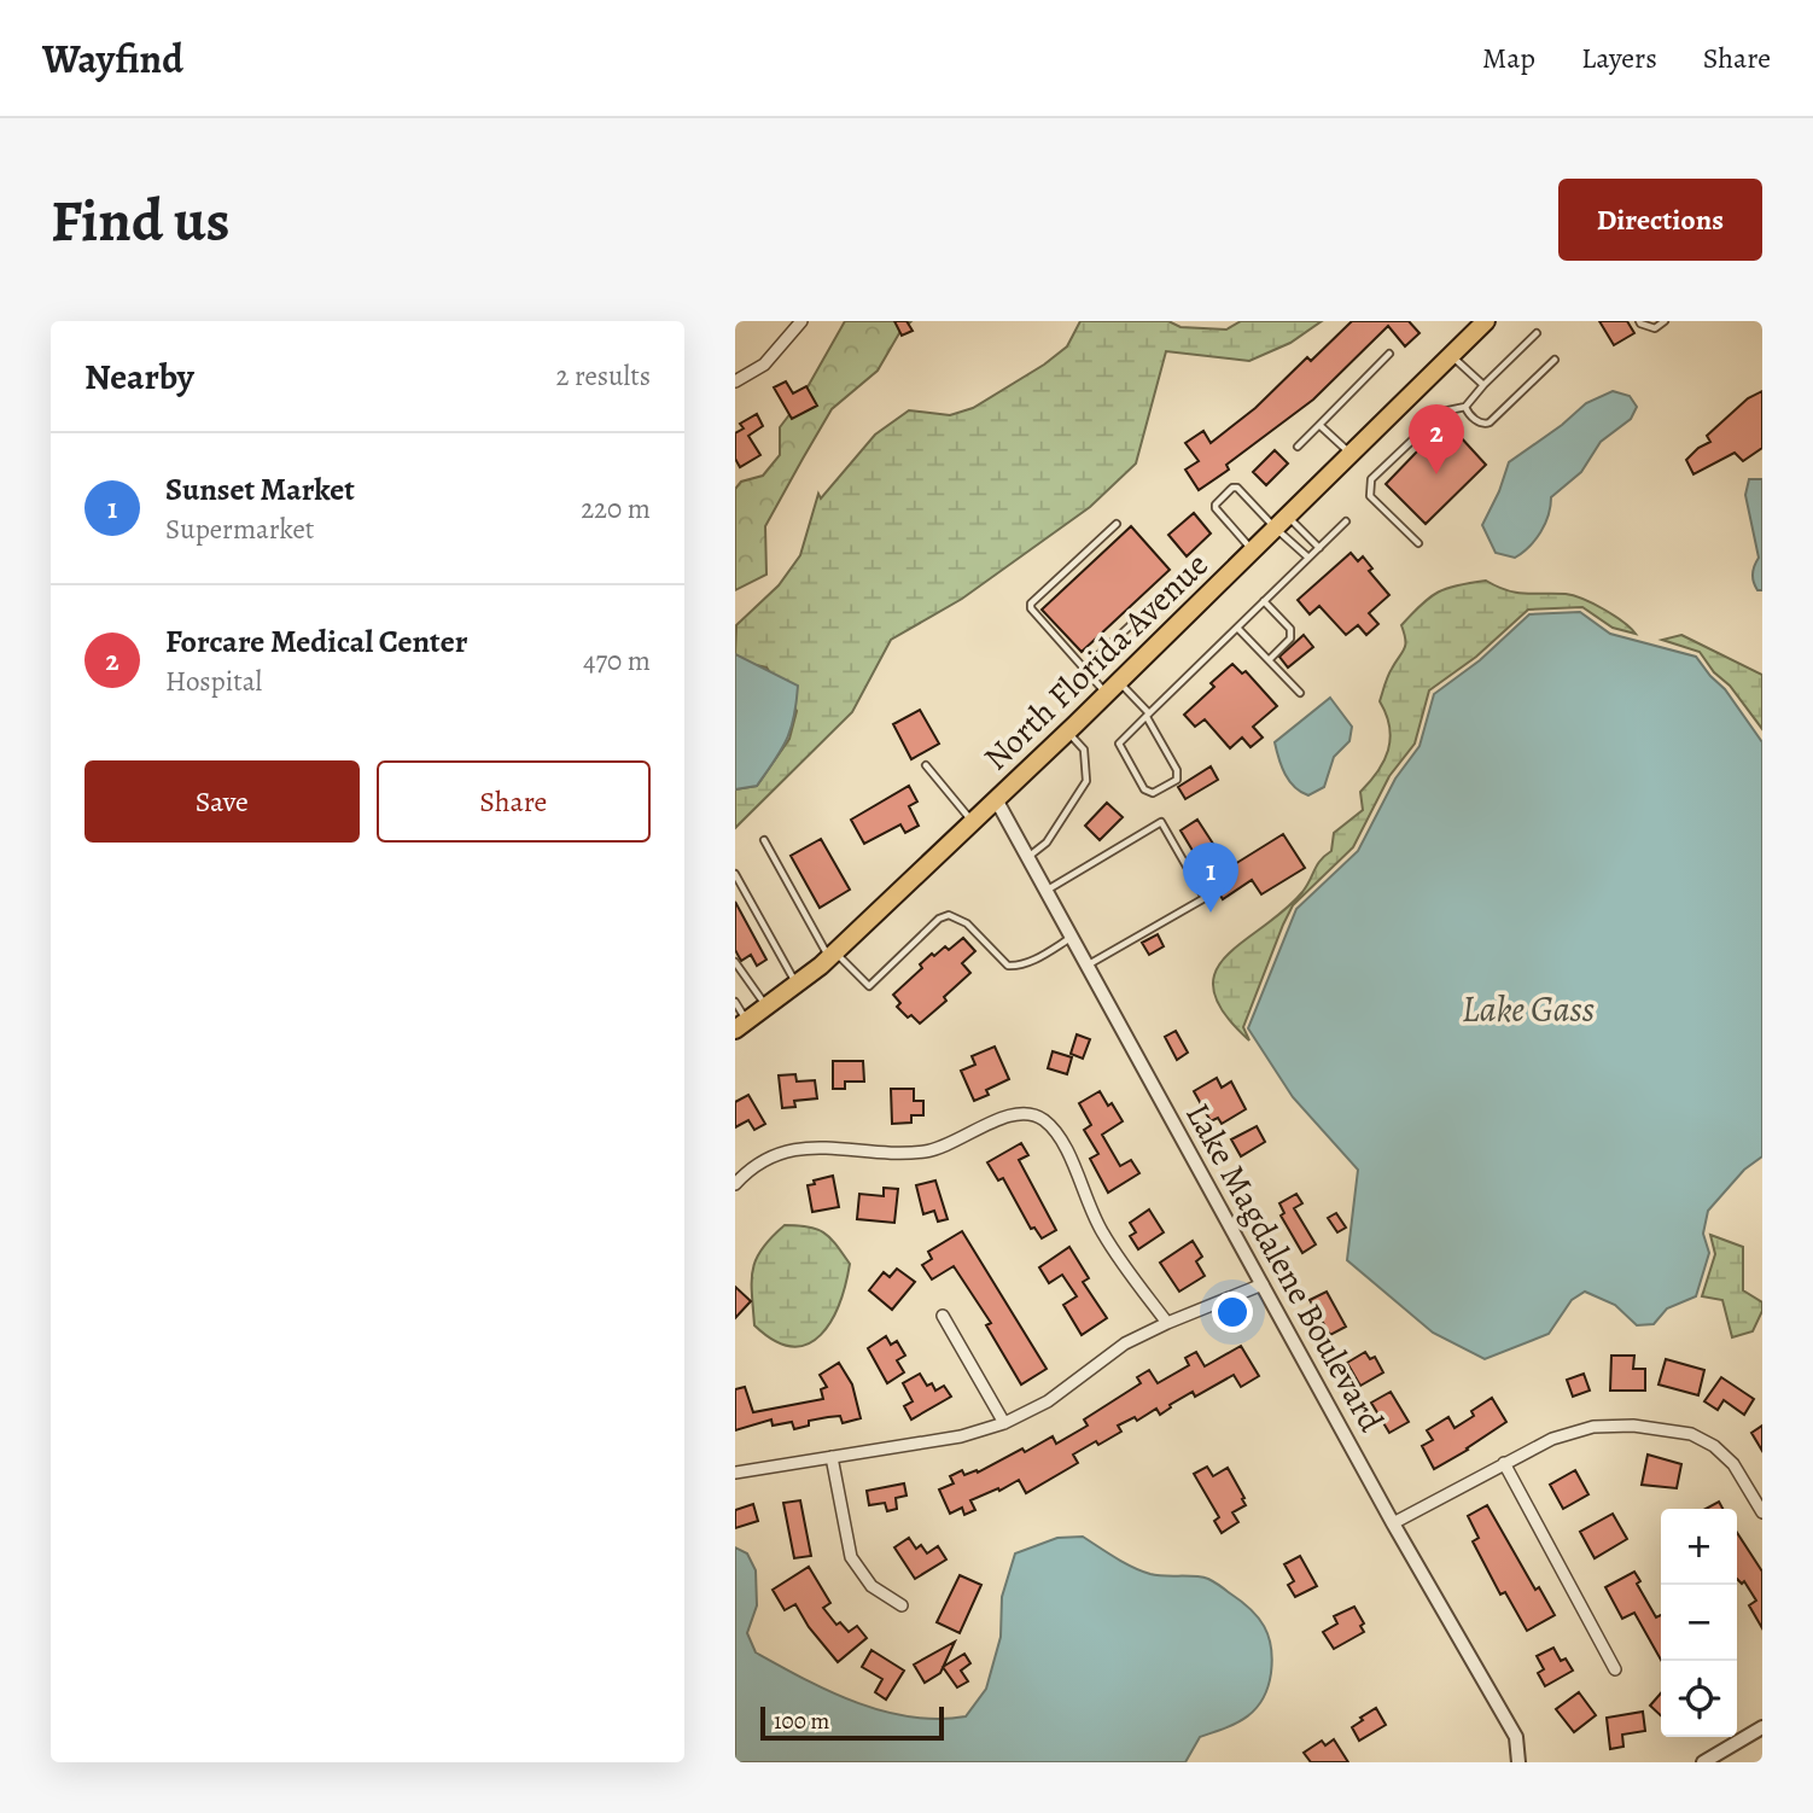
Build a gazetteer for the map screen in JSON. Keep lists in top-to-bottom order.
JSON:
{
  "streets": {
    "main road": ["North Florida Avenue"],
    "street": ["Lake Magdalene Boulevard"]
  },
  "crossings": [
    ["North Florida Avenue", "Lake Magdalene Boulevard"]
  ],
  "water": ["Lake Gass"],
  "scale_bar": "100 m",
  "page": {
    "header": "Wayfind",
    "nav": ["Map", "Layers", "Share"],
    "buttons": [
      "Directions",
      ["Save", "Share"]
    ],
    "title": "Find us",
    "heading": ["Nearby", "2 results"],
    "pins": ["2", "1"],
    "list": [
      {
        "mark": "1",
        "name": "Sunset Market",
        "note": "Supermarket",
        "value": "220 m"
      },
      {
        "mark": "2",
        "name": "Forcare Medical Center",
        "note": "Hospital",
        "value": "470 m"
      }
    ],
    "map_buttons": ["+", "−"],
    "scale": "100 m"
  }
}
